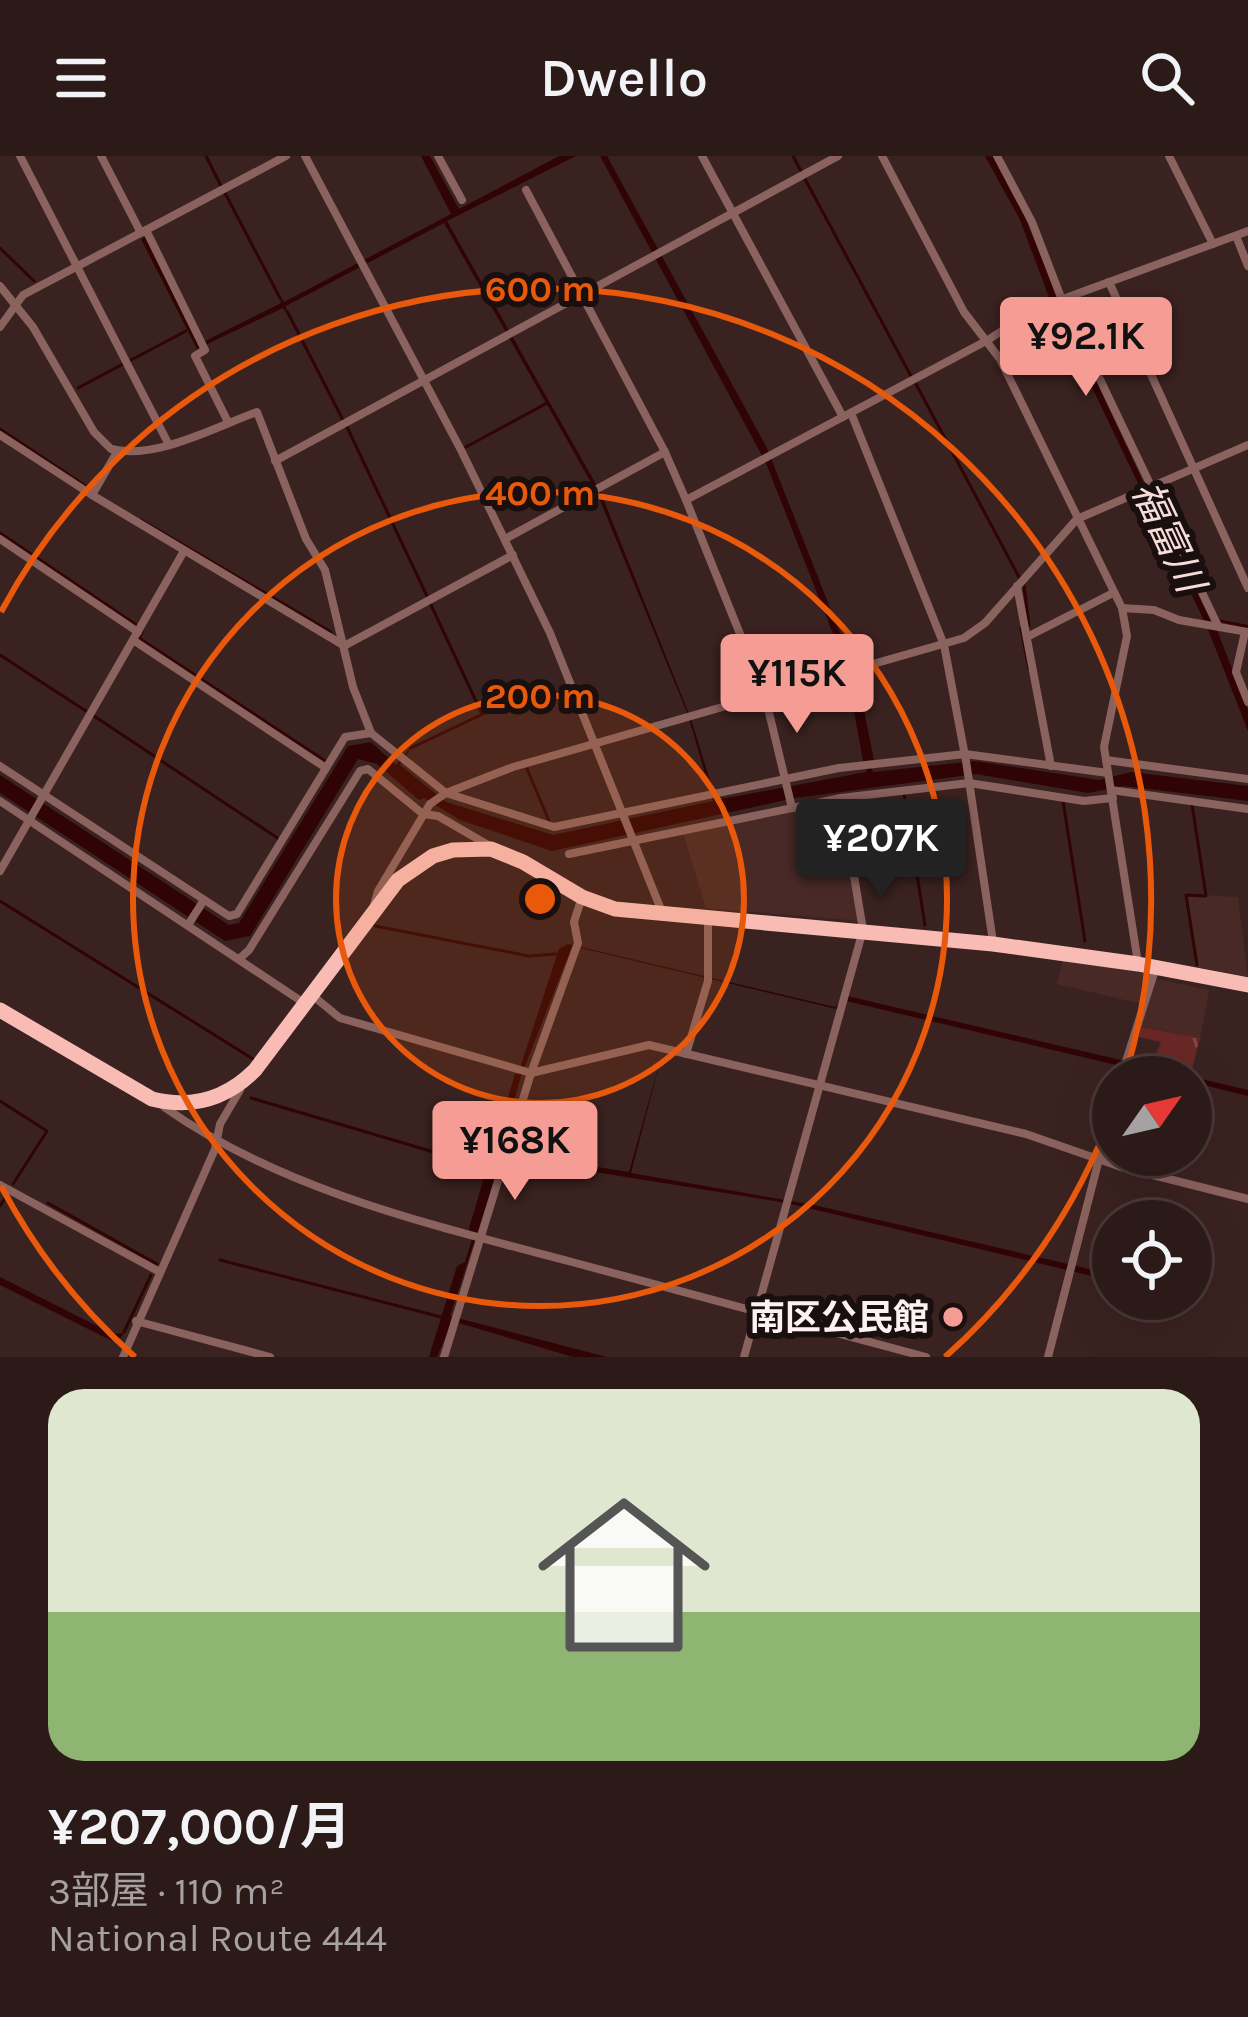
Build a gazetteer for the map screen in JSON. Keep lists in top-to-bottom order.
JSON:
{
  "water": ["福富川"],
  "places": ["南区公民館"],
  "north": "top right",
  "page": {
    "header": "Dwello",
    "price": [
      "¥92.1K",
      "¥115K",
      "¥207K",
      "¥168K"
    ],
    "list": [
      {
        "name": "¥207,000/月",
        "note": "3部屋 · 110 m² · National Route 444"
      }
    ]
  },
  "rings": ["600 m", "400 m", "200 m"]
}
